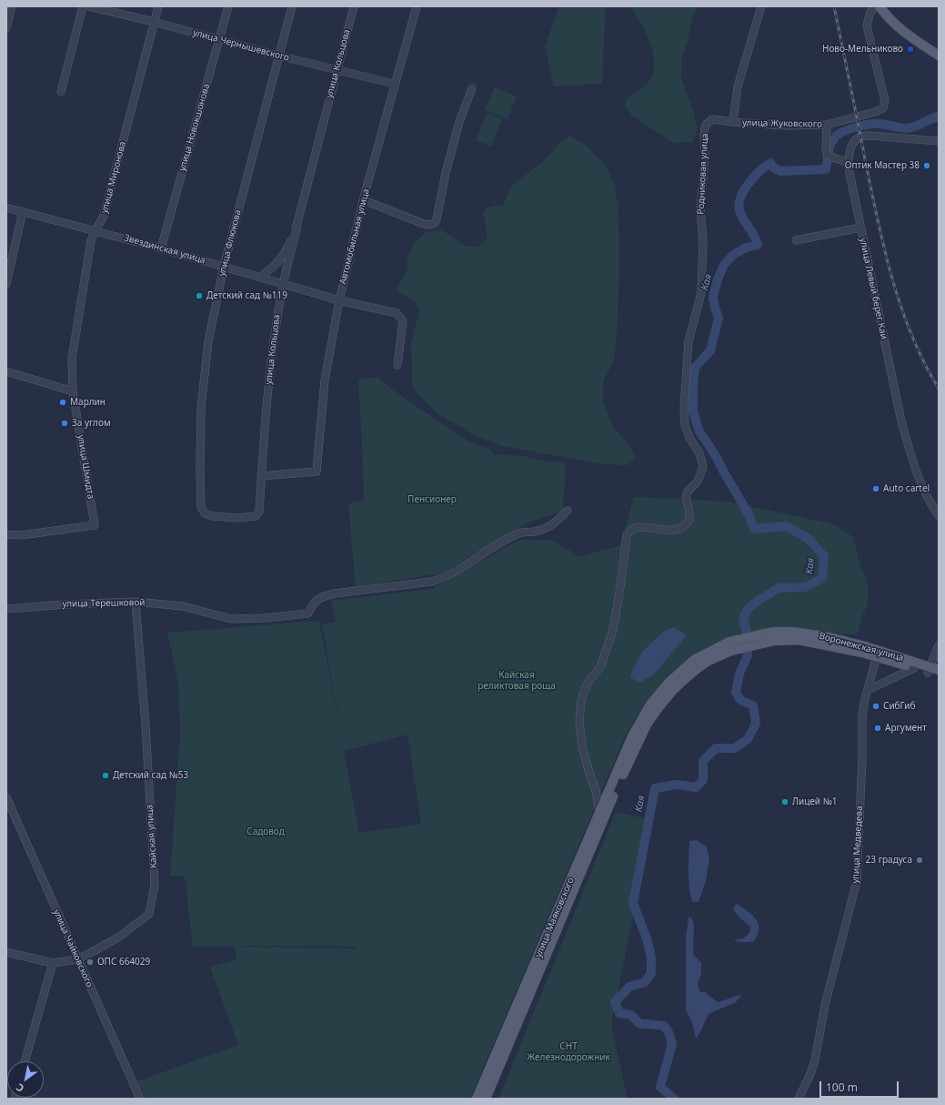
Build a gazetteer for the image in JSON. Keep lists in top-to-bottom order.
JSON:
{
  "streets": {
    "main road": ["Воронежская улица", "улица Маяковского"],
    "street": [
      "улица Чернышевского",
      "улица Кольцова",
      "улица Жуковского",
      "улица Новокшонова",
      "Родниковая улица",
      "улица Миронова",
      "Автомобильная улица",
      "улица Флюкова",
      "Звездинская улица",
      "улица Левый берег Каи",
      "улица Шмидта",
      "улица Терешковой",
      "Кайская улица",
      "улица Медведева",
      "улица Чайковского"
    ]
  },
  "crossings": [
    ["улица Чернышевского", "улица Кольцова"],
    ["улица Чернышевского", "улица Новокшонова"],
    ["улица Чернышевского", "улица Миронова"],
    ["улица Чернышевского", "Автомобильная улица"],
    ["улица Чернышевского", "улица Флюкова"],
    ["улица Кольцова", "Автомобильная улица"],
    ["улица Кольцова", "улица Флюкова"],
    ["улица Кольцова", "Звездинская улица"],
    ["улица Жуковского", "Родниковая улица"],
    ["улица Новокшонова", "Звездинская улица"],
    ["Родниковая улица", "улица Маяковского"],
    ["улица Миронова", "Звездинская улица"],
    ["улица Миронова", "улица Шмидта"],
    ["Автомобильная улица", "Звездинская улица"],
    ["улица Флюкова", "Звездинская улица"],
    ["улица Терешковой", "Кайская улица"],
    ["Воронежская улица", "улица Медведева"],
    ["Воронежская улица", "улица Маяковского"],
    ["Кайская улица", "улица Чайковского"]
  ],
  "water": ["Кая"],
  "parks": [
    "Пенсионер",
    "Кайская реликтовая роща",
    "Садовод",
    "СНТ Железнодорожник"
  ],
  "places": [
    "Ново-Мельниково",
    "Оптик Мастер 38",
    "Детский сад №119",
    "Марлин",
    "За углом",
    "Auto cartel",
    "СибГиб",
    "Аргумент",
    "Детский сад №53",
    "Лицей №1",
    "23 градуса",
    "ОПС 664029"
  ],
  "scale_bar": "100 m",
  "north": "bottom left"
}
